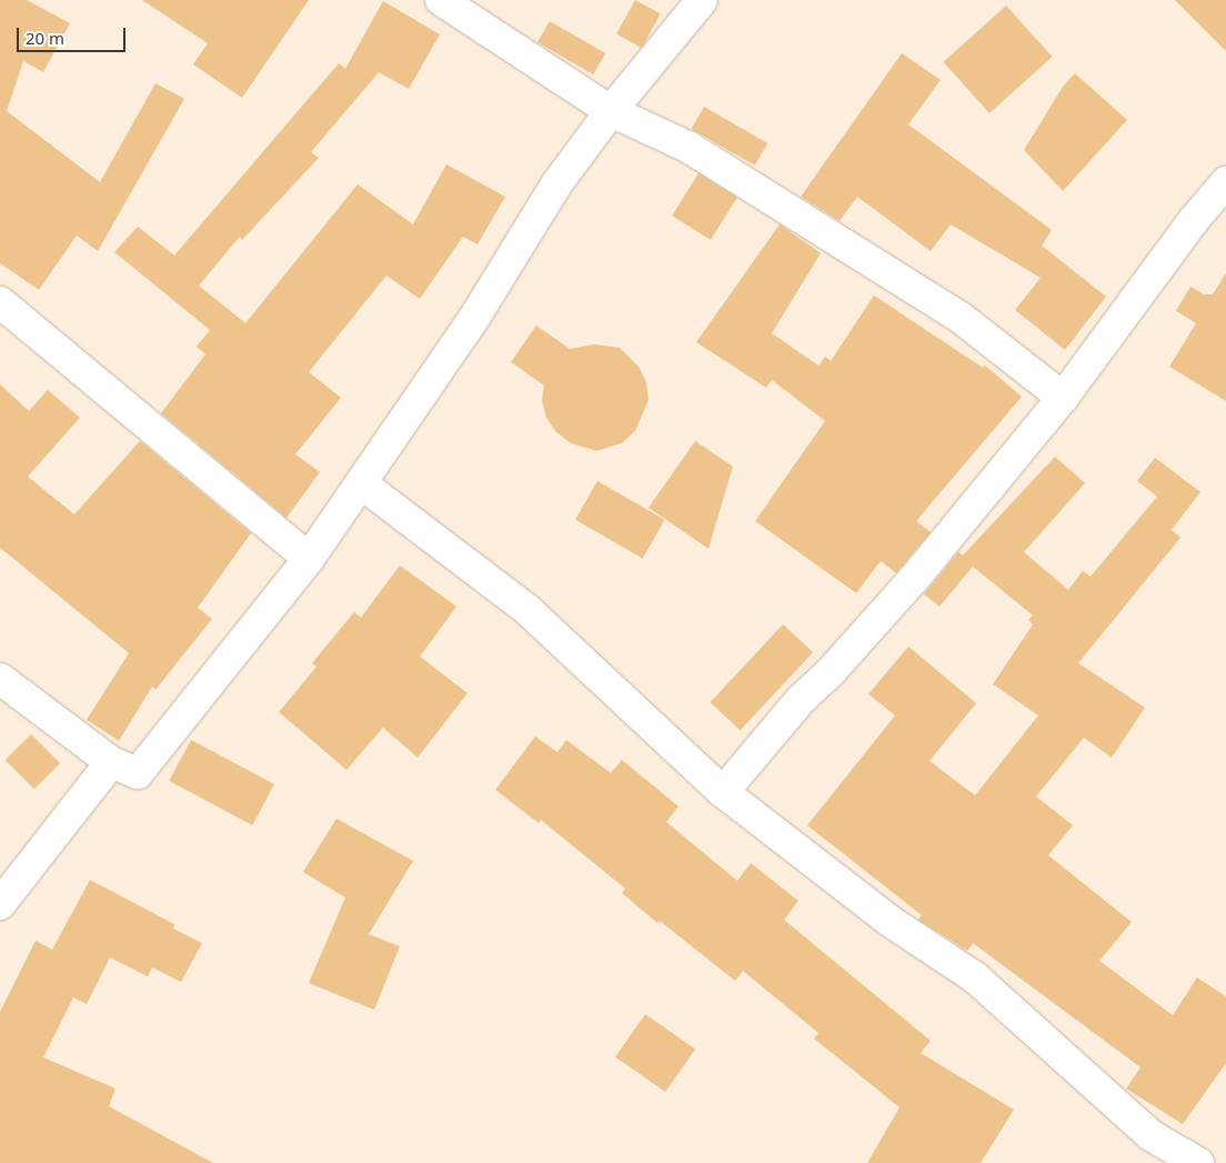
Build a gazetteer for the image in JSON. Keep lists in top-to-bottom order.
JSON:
{
  "scale_bar": "20 m"
}
